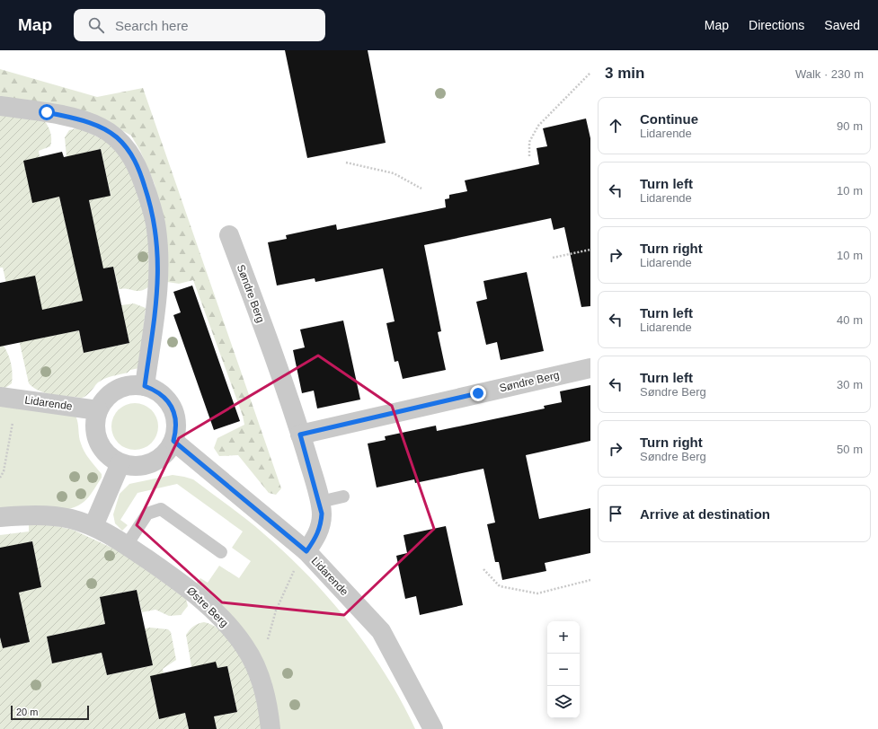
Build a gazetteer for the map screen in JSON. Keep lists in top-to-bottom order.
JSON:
{
  "streets": {
    "street": ["Søndre Berg", "Lidarende", "Østre Berg"]
  },
  "crossings": [
    ["Søndre Berg", "Lidarende"]
  ],
  "scale_bar": "20 m",
  "page": {
    "header": "Map",
    "search": "Search here",
    "nav": ["Map", "Directions", "Saved"],
    "heading": ["3 min", "Walk · 230 m"],
    "list": [
      ["Continue", "Lidarende", "90 m"],
      ["Turn left", "Lidarende", "10 m"],
      ["Turn right", "Lidarende", "10 m"],
      ["Turn left", "Lidarende", "40 m"],
      ["Turn left", "Søndre Berg", "30 m"],
      ["Turn right", "Søndre Berg", "50 m"],
      "Arrive at destination"
    ],
    "map_buttons": ["+", "−"],
    "scale": "20 m"
  }
}
